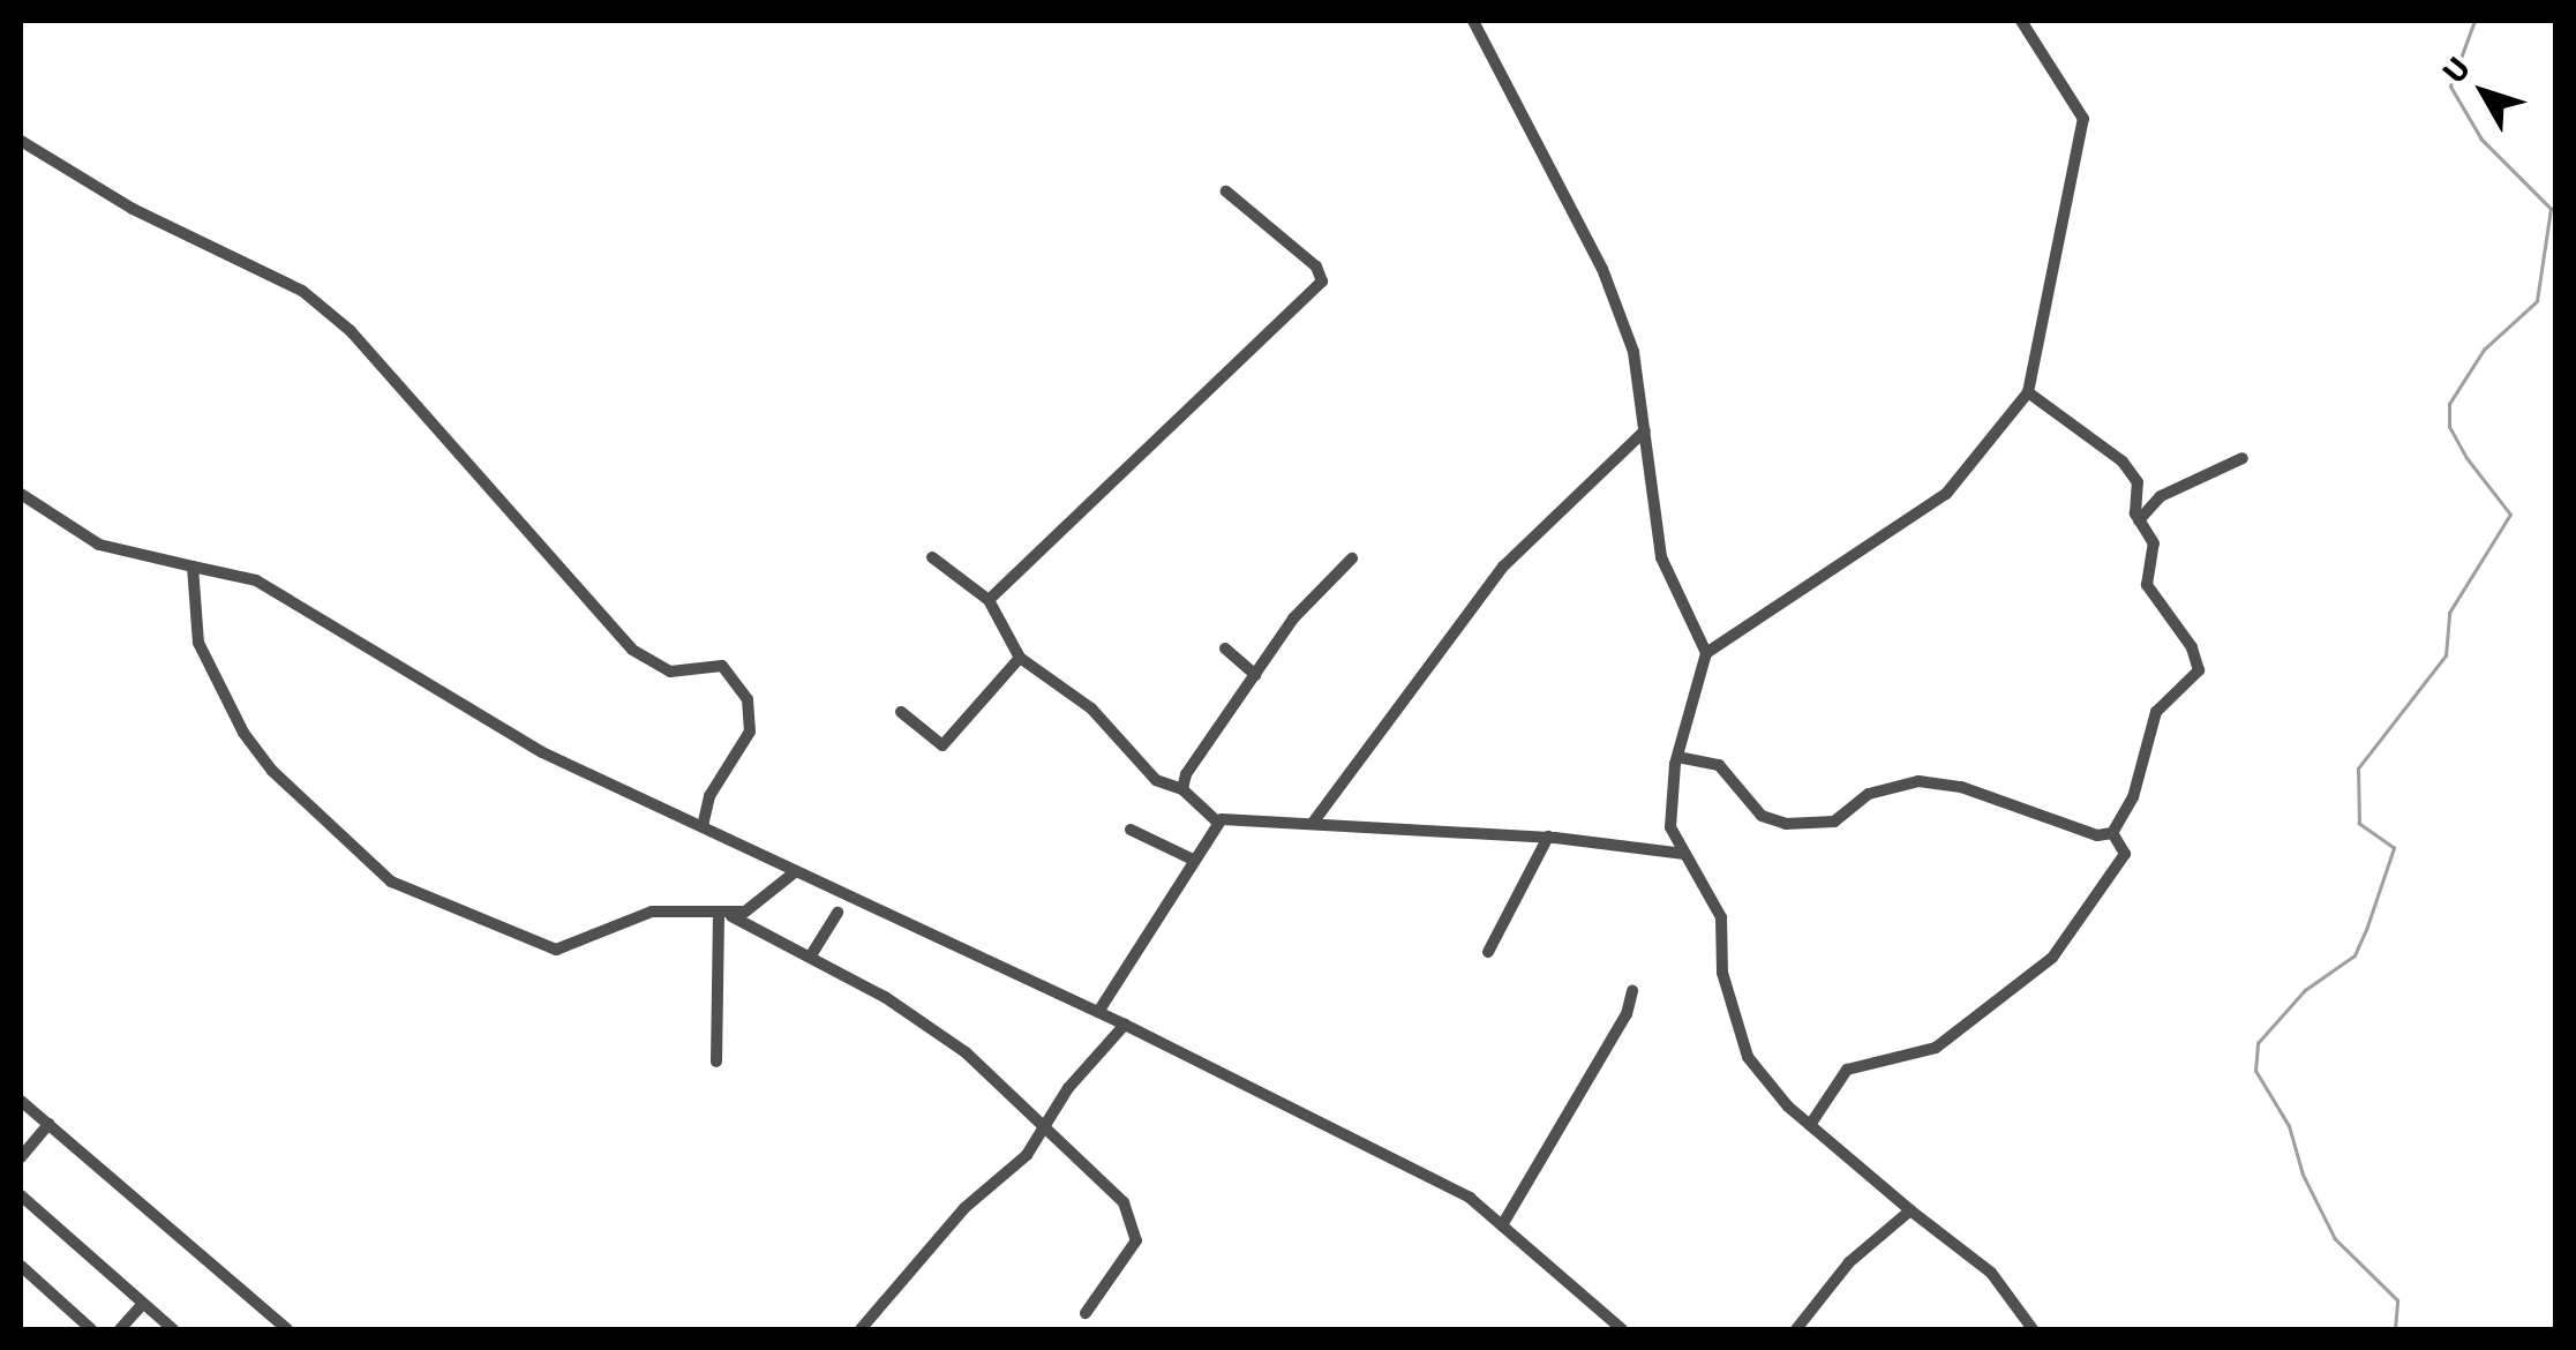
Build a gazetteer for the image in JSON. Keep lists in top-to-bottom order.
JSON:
{
  "north": "top left"
}
